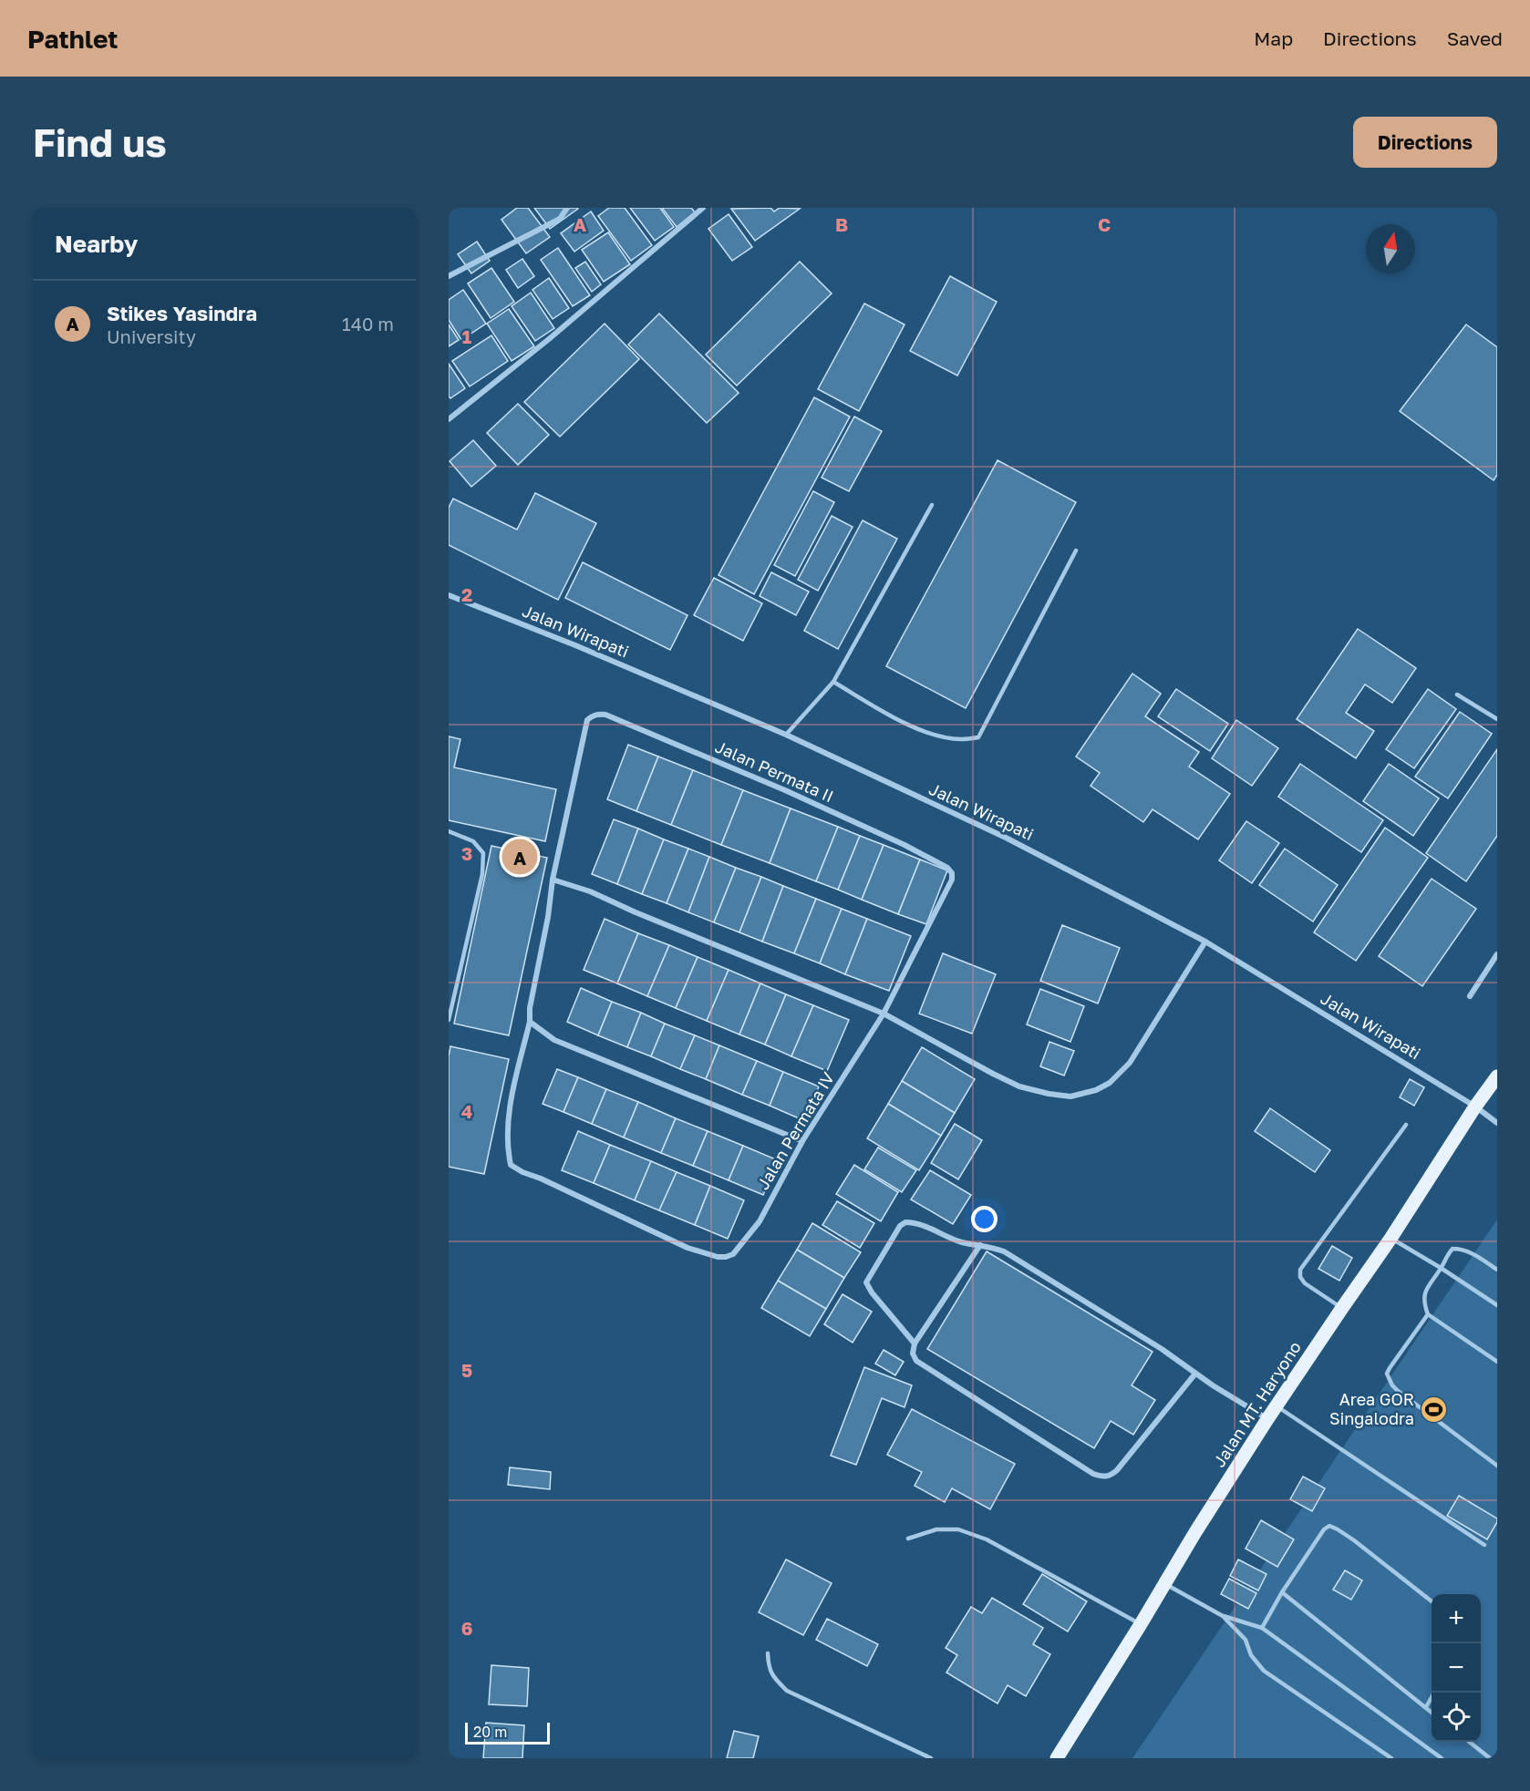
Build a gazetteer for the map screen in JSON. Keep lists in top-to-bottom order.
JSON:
{
  "streets": {
    "main road": ["Jalan MT. Haryono"],
    "street": ["Jalan Wirapati", "Jalan Permata II", "Jalan Permata IV"]
  },
  "crossings": [
    ["Jalan Wirapati", "Jalan MT. Haryono"],
    ["Jalan Permata II", "Jalan Permata IV"]
  ],
  "places": {
    "sports": ["Area GOR Singalodra"]
  },
  "scale_bar": "20 m",
  "north": "top",
  "page": {
    "header": "Pathlet",
    "nav": ["Map", "Directions", "Saved"],
    "buttons": "Directions",
    "title": "Find us",
    "heading": "Nearby",
    "list": [
      {
        "mark": "A",
        "name": "Stikes Yasindra",
        "note": "University",
        "value": "140 m"
      }
    ],
    "pins": "A",
    "map_buttons": ["+", "−"],
    "scale": "20 m"
  },
  "grid": {
    "columns": ["A", "B", "C"],
    "rows": [
      "1",
      "2",
      "3",
      "4",
      "5",
      "6"
    ]
  }
}
